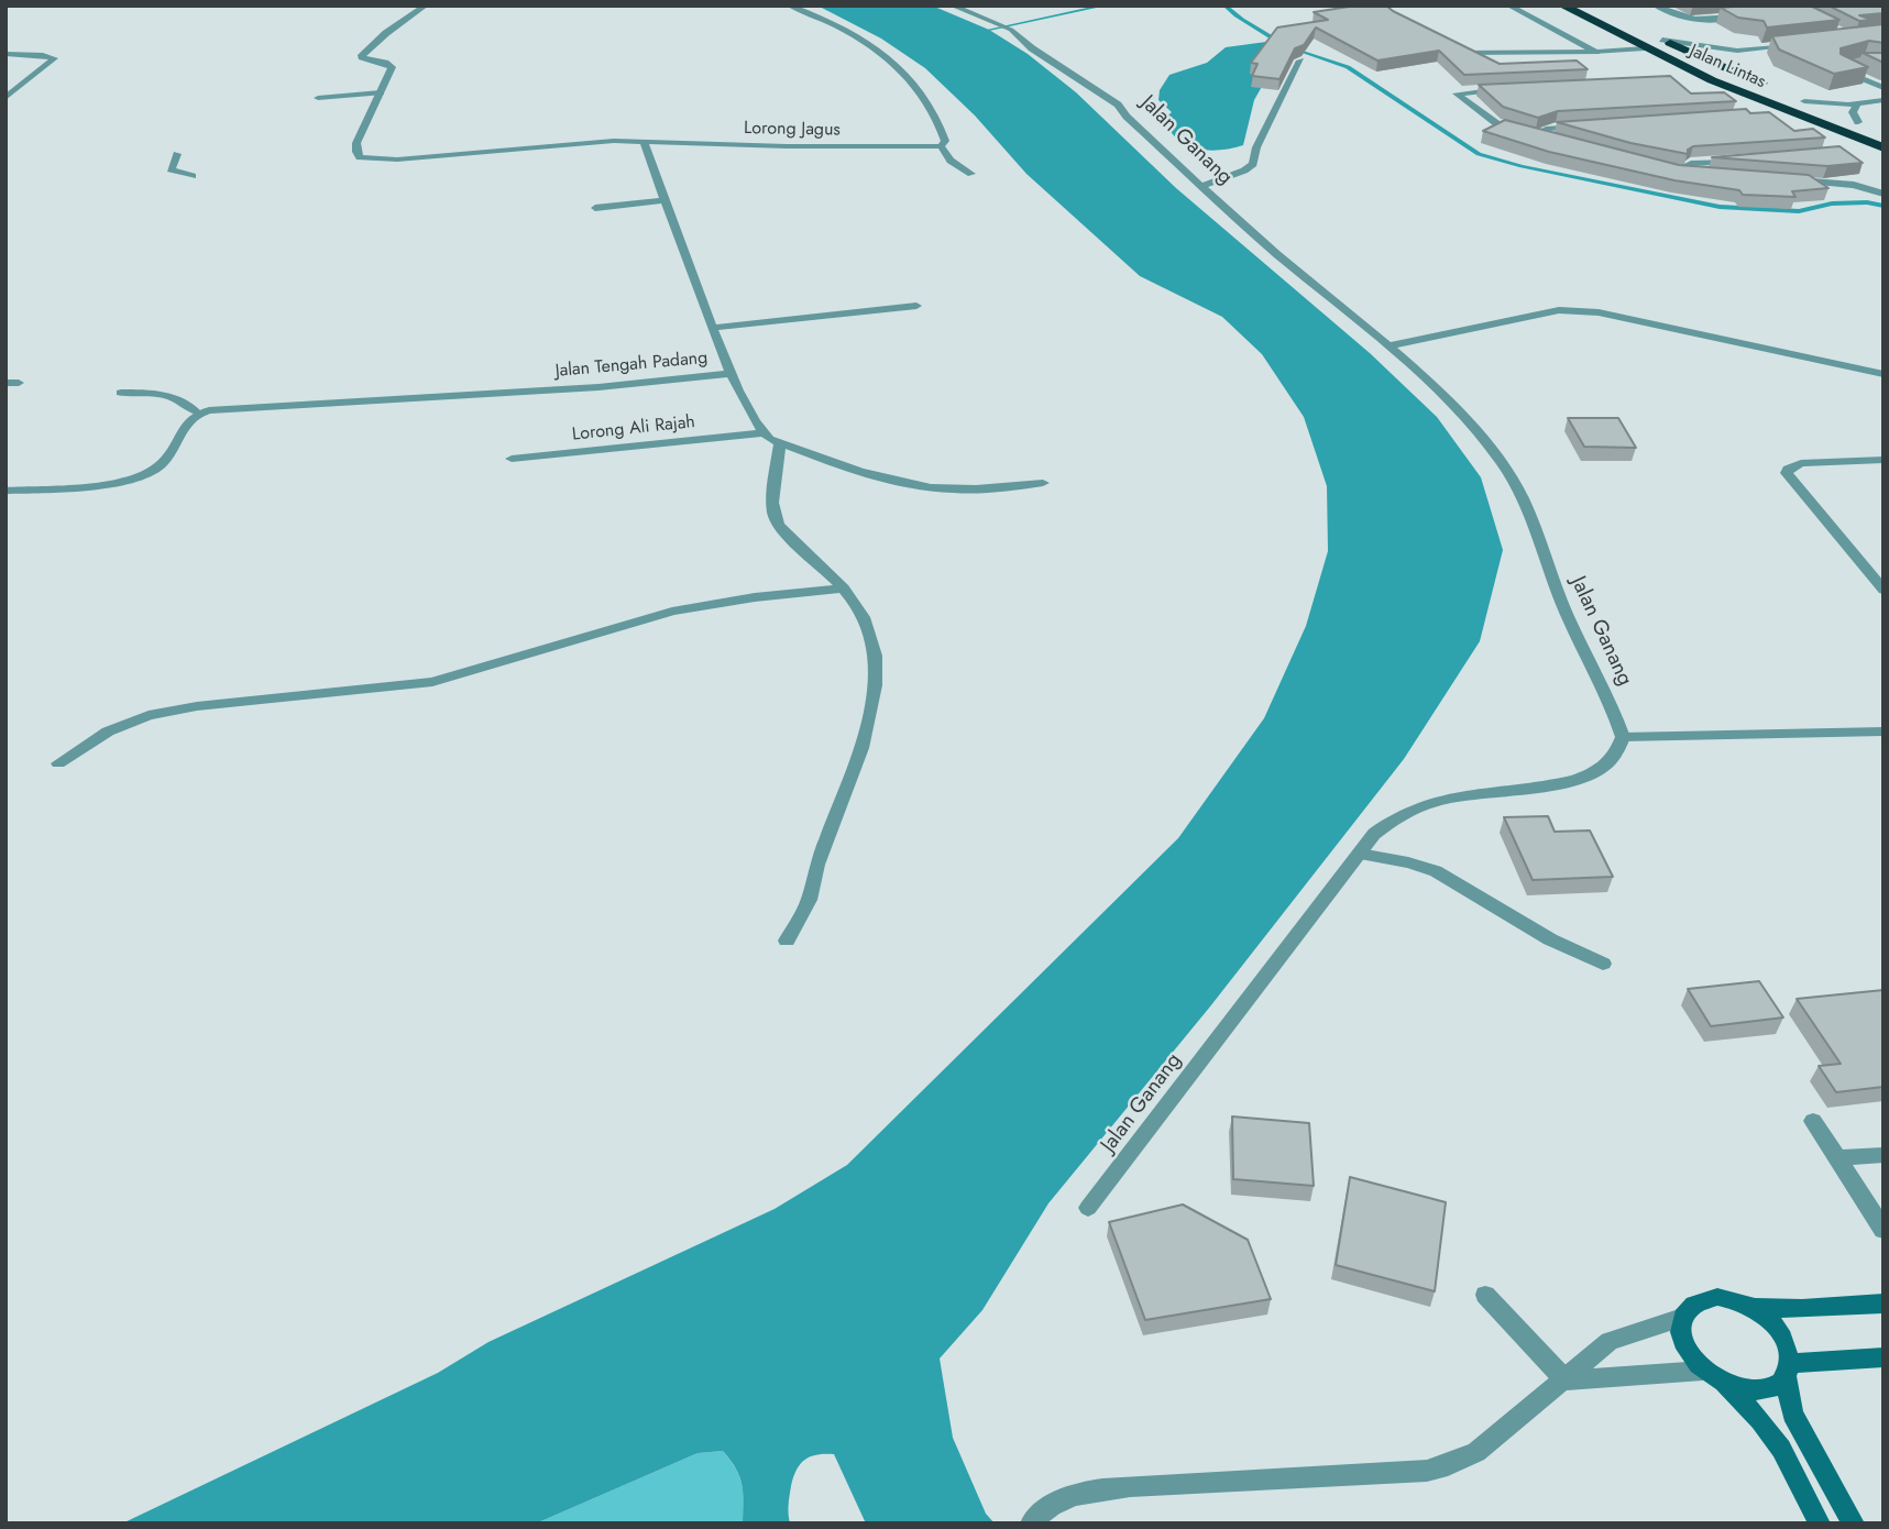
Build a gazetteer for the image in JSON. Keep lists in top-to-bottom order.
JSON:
{
  "streets": {
    "highway": ["Jalan Lintas"],
    "street": [
      "Lorong Jagus",
      "Jalan Ganang",
      "Jalan Tengah Padang",
      "Lorong Ali Rajah"
    ]
  },
  "crossings": [
    ["Lorong Jagus", "Jalan Tengah Padang"]
  ]
}
